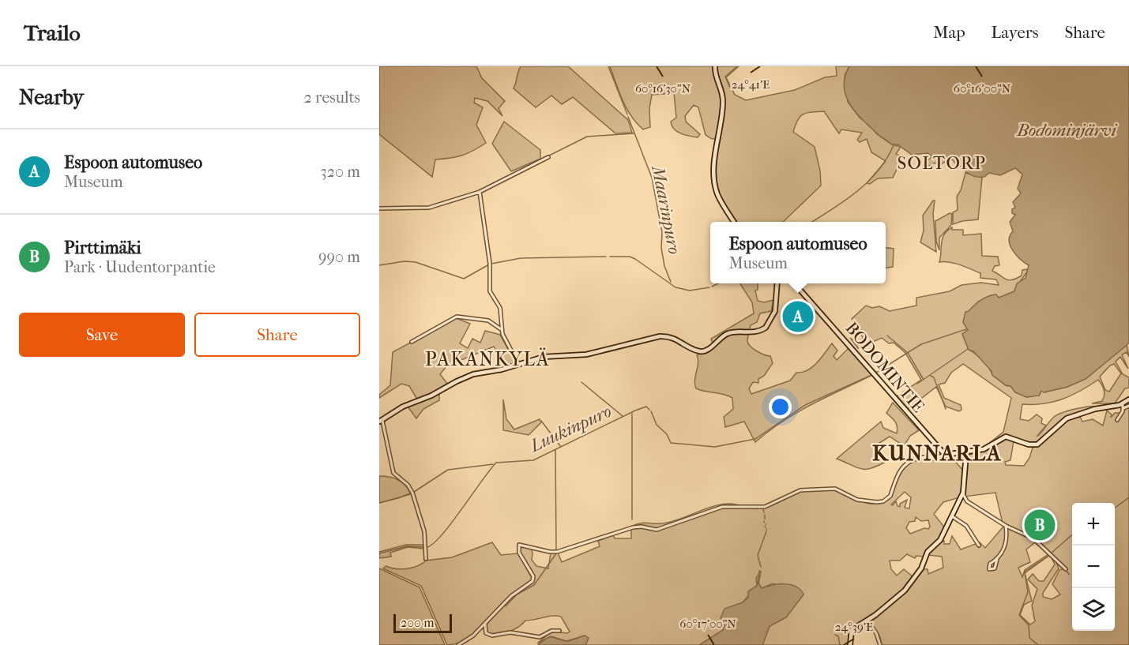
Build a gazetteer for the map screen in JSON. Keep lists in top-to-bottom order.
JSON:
{
  "streets": {
    "street": ["BODOMINTIE"]
  },
  "districts": ["SOLTORP", "PAKANKYLÄ", "KUNNARLA"],
  "water": ["Bodominjärvi", "Maarinpuro", "Luukinpuro"],
  "scale_bar": "200 m",
  "page": {
    "header": "Trailo",
    "nav": ["Map", "Layers", "Share"],
    "heading": ["Nearby", "2 results"],
    "list": [
      {
        "mark": "A",
        "name": "Espoon automuseo",
        "note": "Museum",
        "value": "320 m"
      },
      {
        "mark": "B",
        "name": "Pirttimäki",
        "note": "Park · Uudentorpantie",
        "value": "990 m"
      }
    ],
    "popup": ["Espoon automuseo", "Museum"],
    "buttons": ["Save", "Share"],
    "pins": ["A", "B"],
    "map_buttons": ["+", "−"],
    "scale": "200 m"
  },
  "coordinates": [
    "24°41'E",
    "60°16'30\"N",
    "60°16'00\"N",
    "60°17'00\"N",
    "24°39'E"
  ]
}
